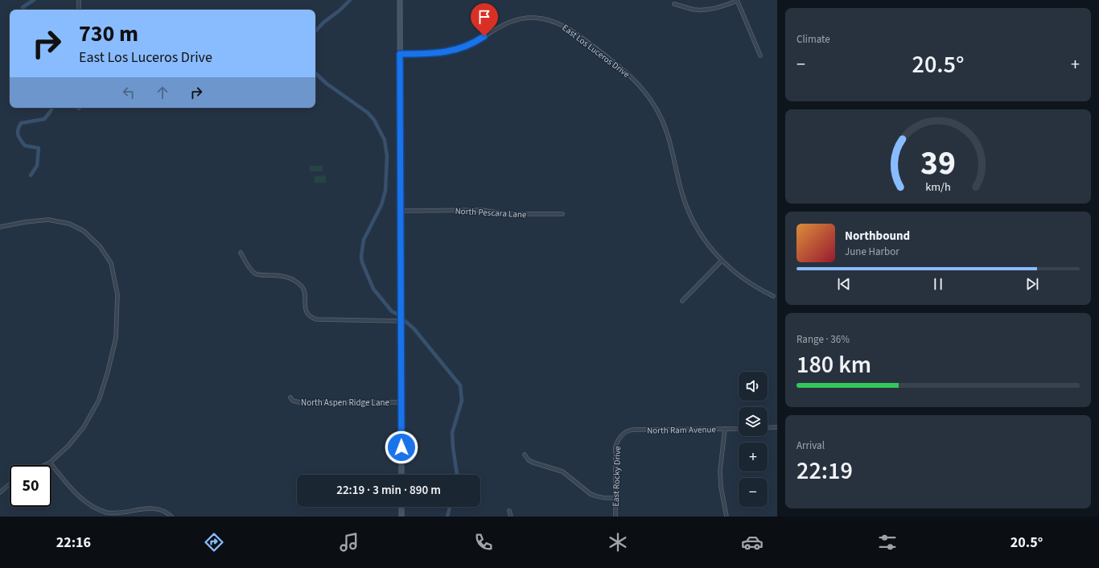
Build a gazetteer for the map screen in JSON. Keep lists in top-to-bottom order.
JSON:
{
  "streets": {
    "street": [
      "East Los Luceros Drive",
      "North Pescara Lane",
      "North Aspen Ridge Lane",
      "North Ram Avenue",
      "East Rocky Drive"
    ]
  },
  "crossings": [
    ["North Ram Avenue", "East Rocky Drive"]
  ],
  "page": {
    "tile": [
      "Climate",
      ["Range · 36%", "180 km"],
      ["Arrival", "22:19"]
    ],
    "turn": ["730 m", "East Los Luceros Drive"],
    "heat": ["−", "20.5°", "+"],
    "song": ["Northbound", "June Harbor"],
    "map_buttons": ["+", "−"],
    "limit": "50",
    "trip": "22:19 · 3 min · 890 m",
    "tabs": ["22:16", "20.5°"],
    "gauge": ["39", "km/h"]
  }
}
